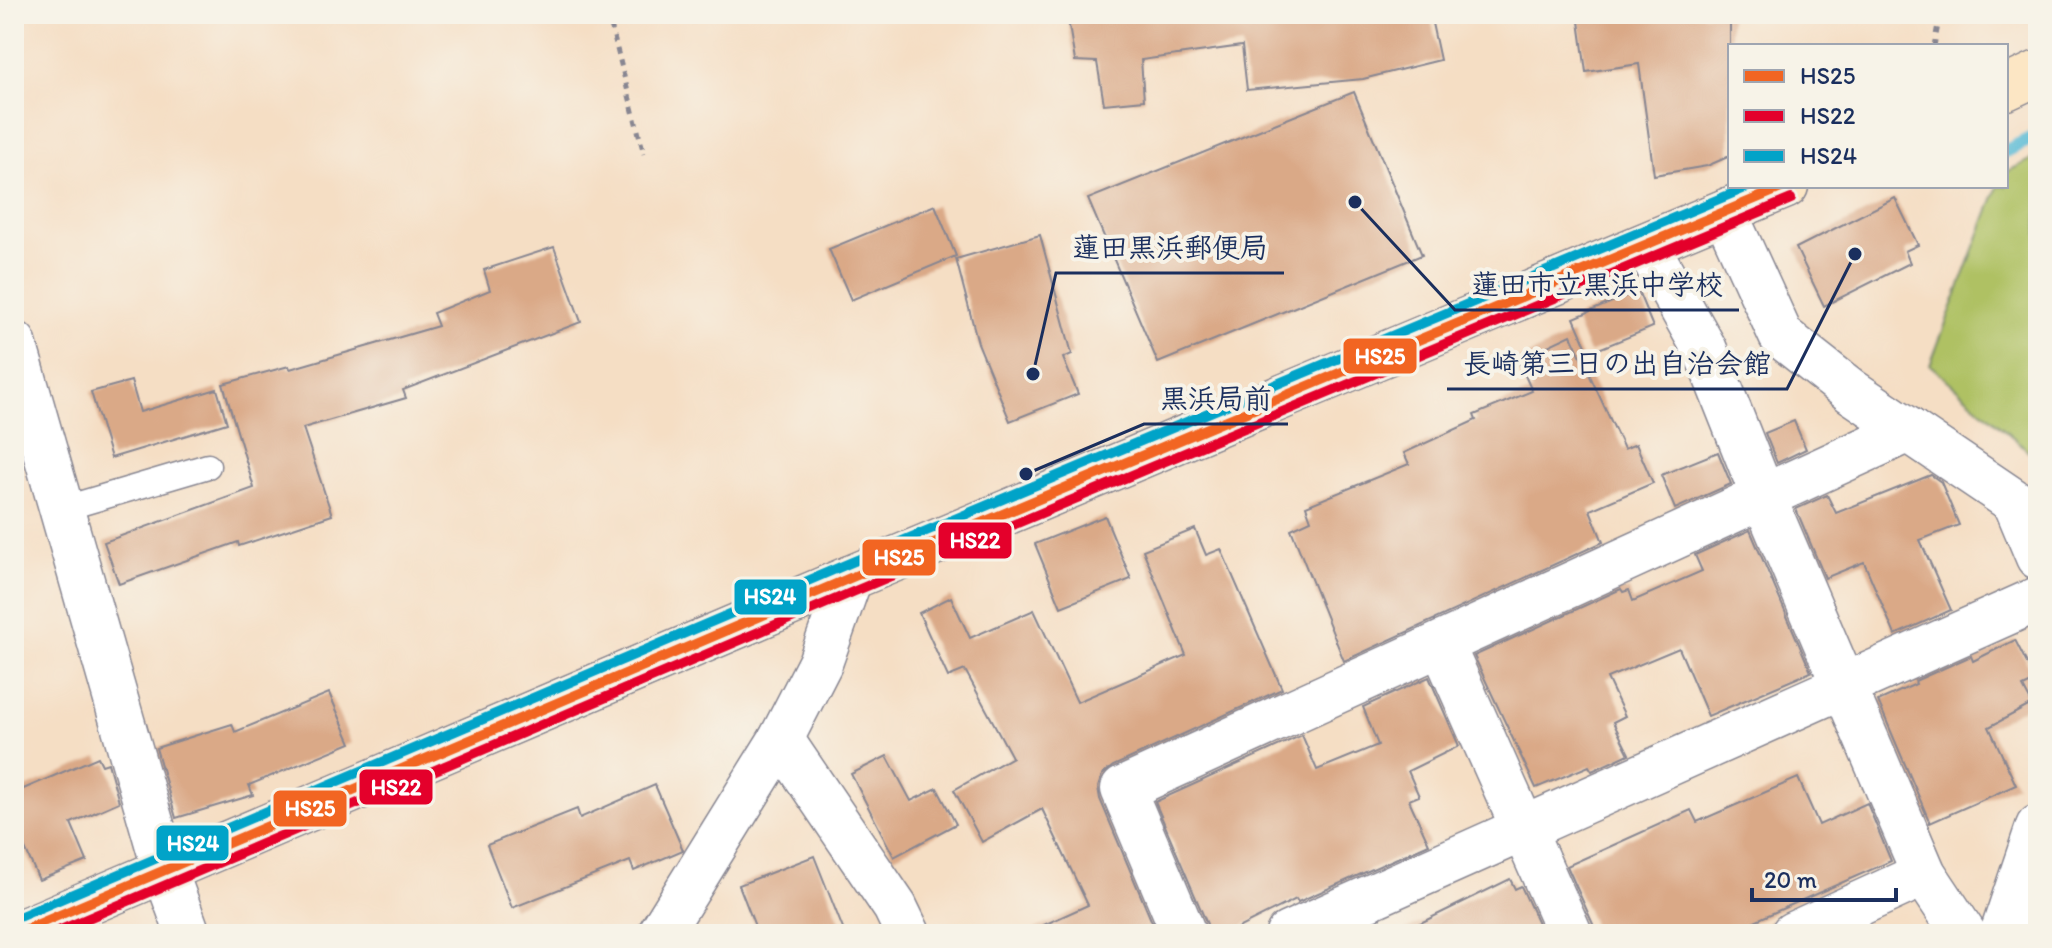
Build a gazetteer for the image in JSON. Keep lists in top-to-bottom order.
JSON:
{
  "places": [
    "蓮田市立黒浜中学校",
    "長崎第三日の出自治会館",
    "蓮田黒浜郵便局",
    "黒浜局前"
  ],
  "lines": ["transit line HS25", "transit line HS24", "transit line HS22"],
  "legend": ["HS25", "HS22", "HS24"],
  "scale_bar": "20 m"
}
